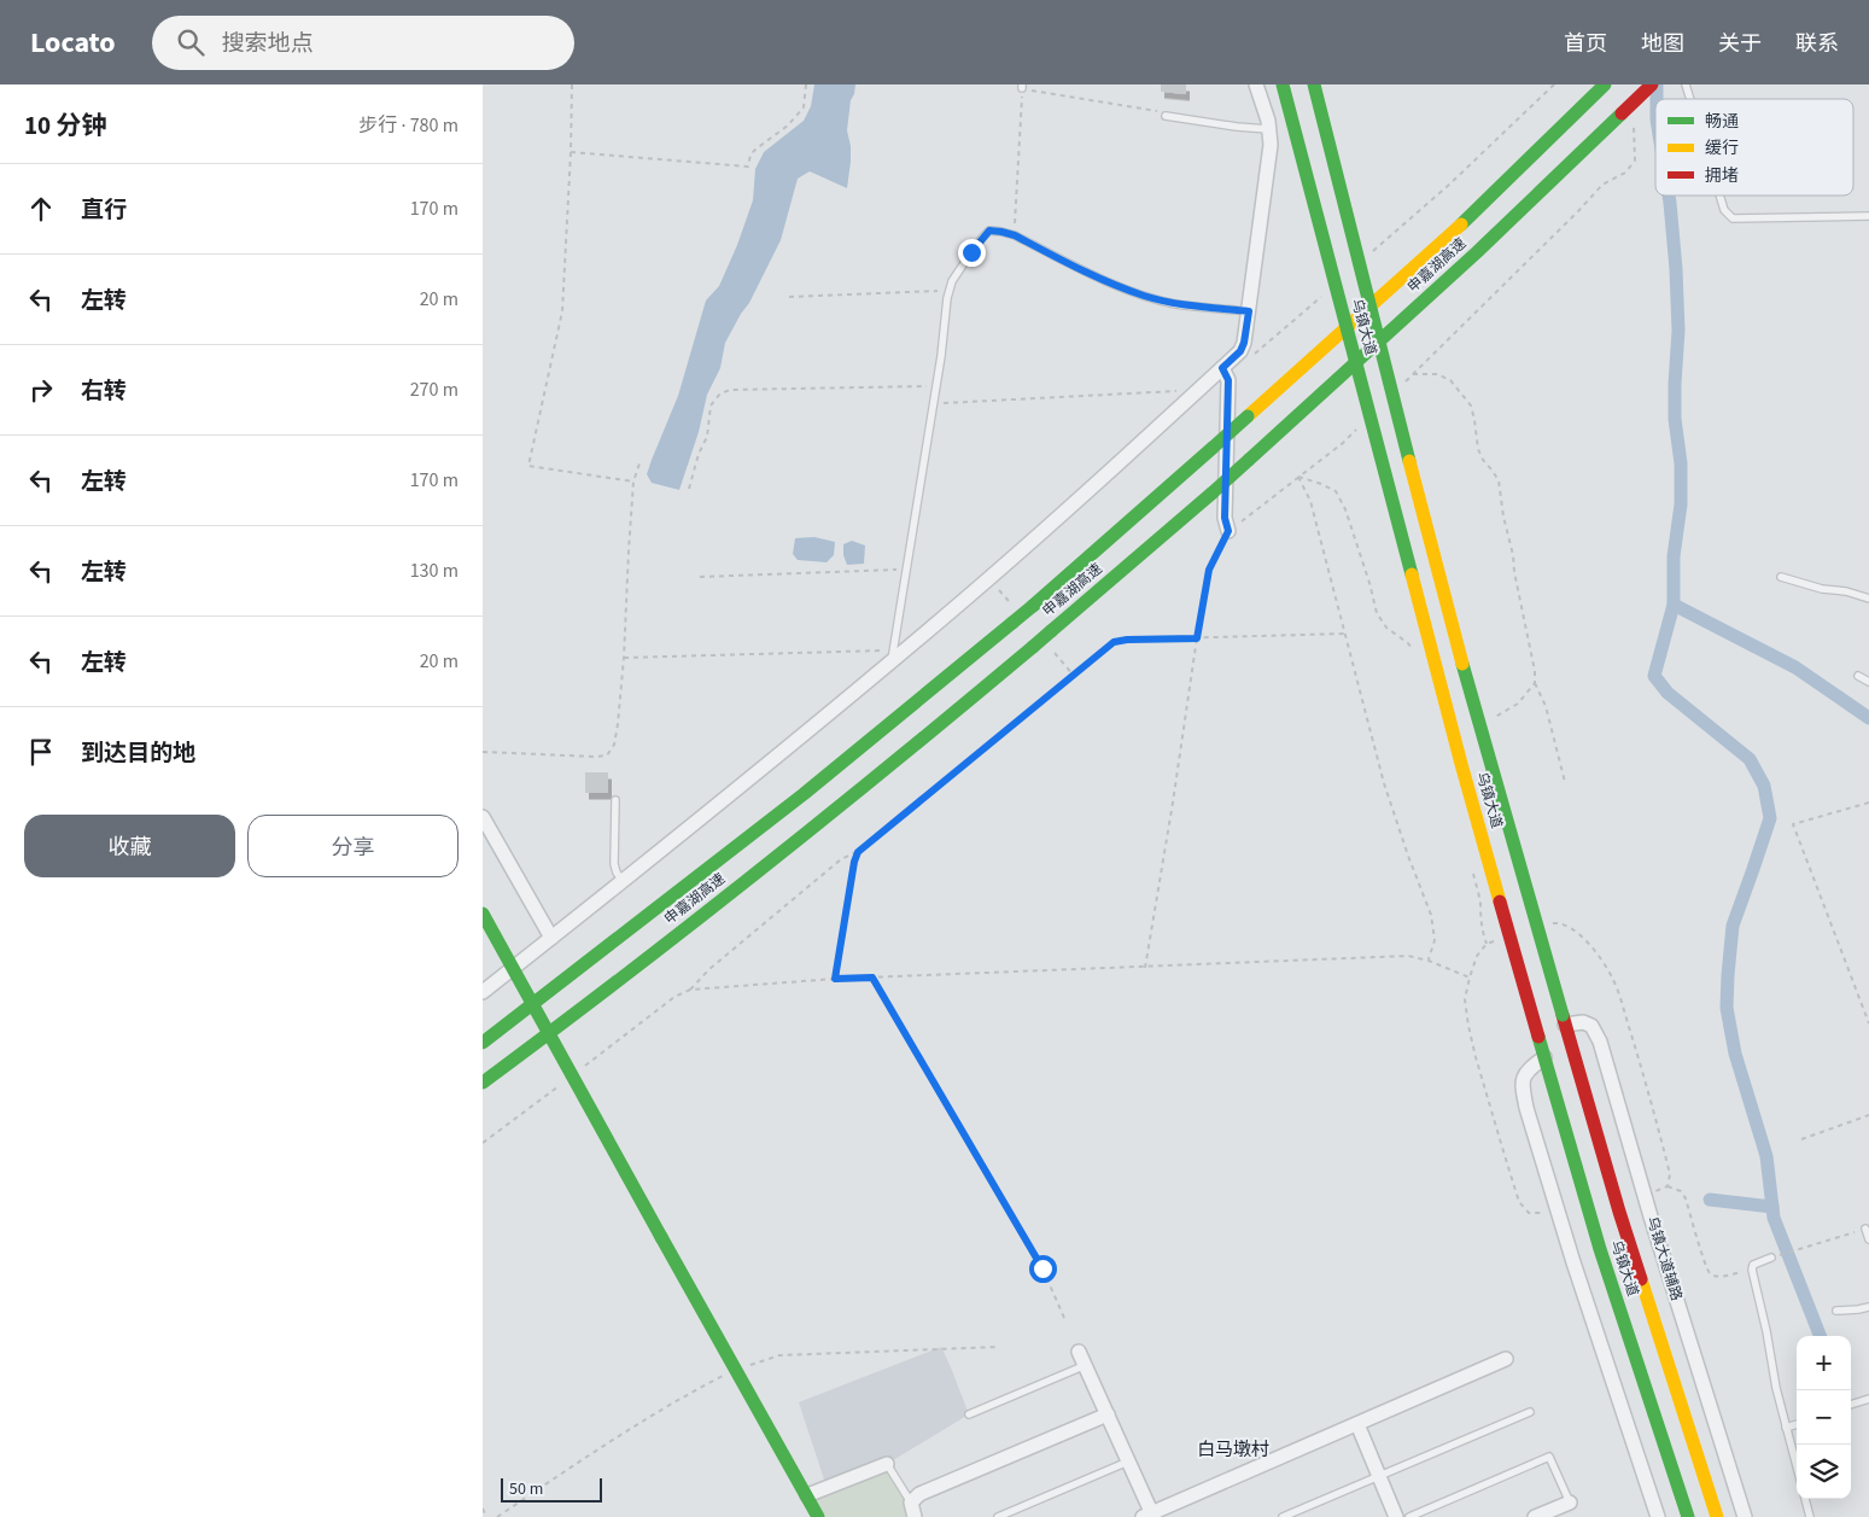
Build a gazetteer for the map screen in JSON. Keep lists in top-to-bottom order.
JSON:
{
  "streets": {
    "main road": ["申嘉湖高速", "乌镇大道"],
    "street": ["乌镇大道辅路"]
  },
  "crossings": [
    ["乌镇大道", "乌镇大道辅路"]
  ],
  "districts": ["白马墩村"],
  "legend": ["畅通", "缓行", "拥堵"],
  "scale_bar": "50 m",
  "page": {
    "header": "Locato",
    "search": "搜索地点",
    "nav": [
      "首页",
      "地图",
      "关于",
      "联系"
    ],
    "heading": ["10 分钟", "步行 · 780 m"],
    "list": [
      ["直行", "170 m"],
      ["左转", "20 m"],
      ["右转", "270 m"],
      ["左转", "170 m"],
      ["左转", "130 m"],
      ["左转", "20 m"],
      "到达目的地"
    ],
    "buttons": ["收藏", "分享"],
    "map_buttons": ["+", "−"],
    "scale": "50 m"
  }
}
